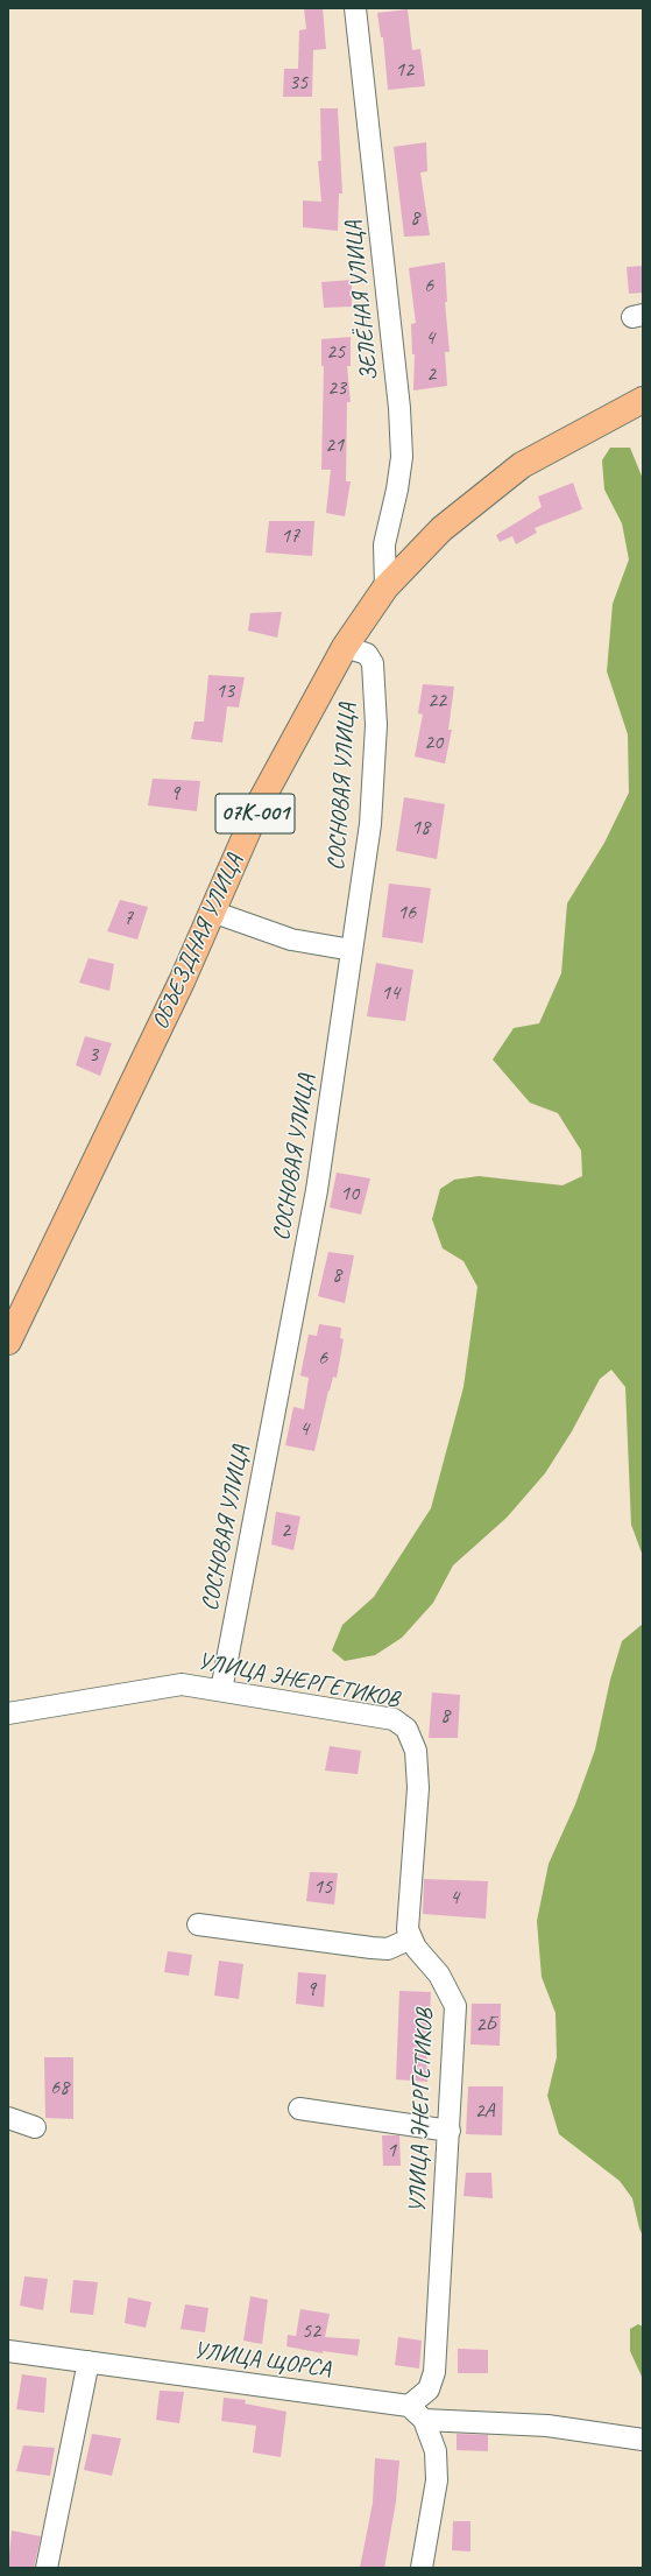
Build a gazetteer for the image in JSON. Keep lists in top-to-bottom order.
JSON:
{
  "streets": {
    "main road": ["07К-001", "ОБЪЕЗДНАЯ УЛИЦА"],
    "street": [
      "ЗЕЛЁНАЯ УЛИЦА",
      "СОСНОВАЯ УЛИЦА",
      "УЛИЦА ЭНЕРГЕТИКОВ",
      "УЛИЦА ЩОРСА"
    ]
  },
  "crossings": [
    ["ЗЕЛЁНАЯ УЛИЦА", "ОБЪЕЗДНАЯ УЛИЦА"],
    ["СОСНОВАЯ УЛИЦА", "ОБЪЕЗДНАЯ УЛИЦА"],
    ["СОСНОВАЯ УЛИЦА", "УЛИЦА ЭНЕРГЕТИКОВ"],
    ["УЛИЦА ЭНЕРГЕТИКОВ", "УЛИЦА ЩОРСА"]
  ],
  "house_numbers": [
    "12",
    "35",
    "8",
    "6",
    "4",
    "25",
    "2",
    "23",
    "21",
    "17",
    "13",
    "22",
    "20",
    "9",
    "18",
    "16",
    "7",
    "14",
    "3",
    "10",
    "8",
    "6",
    "4",
    "2",
    "8",
    "15",
    "4",
    "9",
    "2Б",
    "68",
    "2А",
    "1",
    "52"
  ]
}
